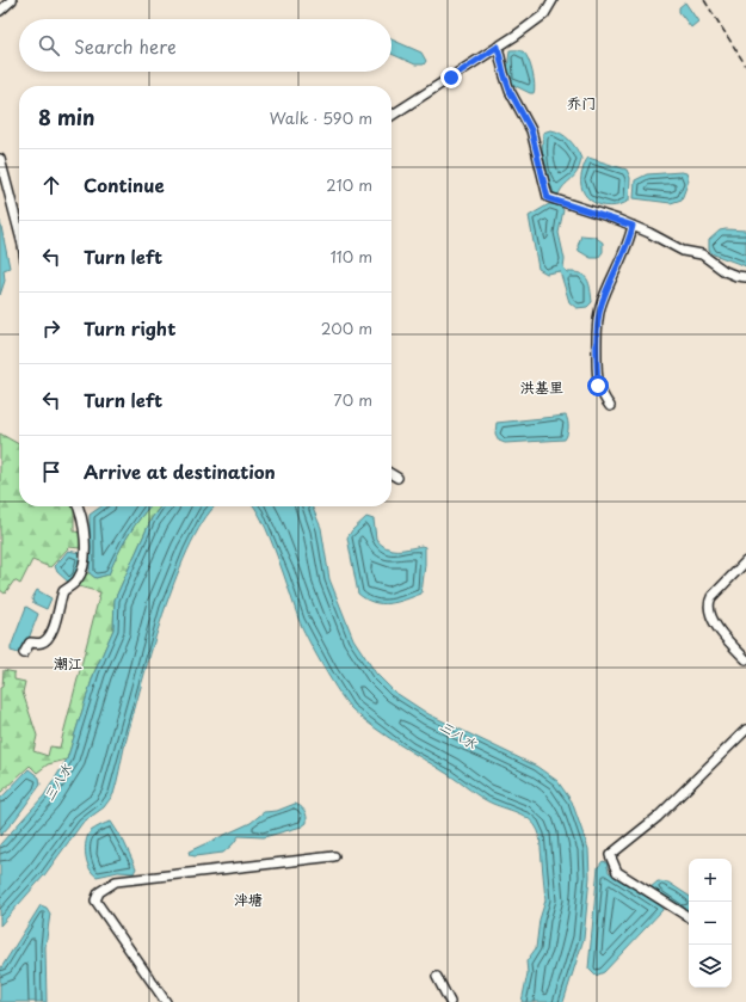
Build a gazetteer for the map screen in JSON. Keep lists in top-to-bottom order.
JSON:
{
  "districts": [
    "乔门",
    "洪基里",
    "潮江",
    "泮塘"
  ],
  "water": ["三八水"],
  "page": {
    "search": "Search here",
    "heading": ["8 min", "Walk · 590 m"],
    "list": [
      ["Continue", "210 m"],
      ["Turn left", "110 m"],
      ["Turn right", "200 m"],
      ["Turn left", "70 m"],
      "Arrive at destination"
    ],
    "map_buttons": ["+", "−"]
  }
}
